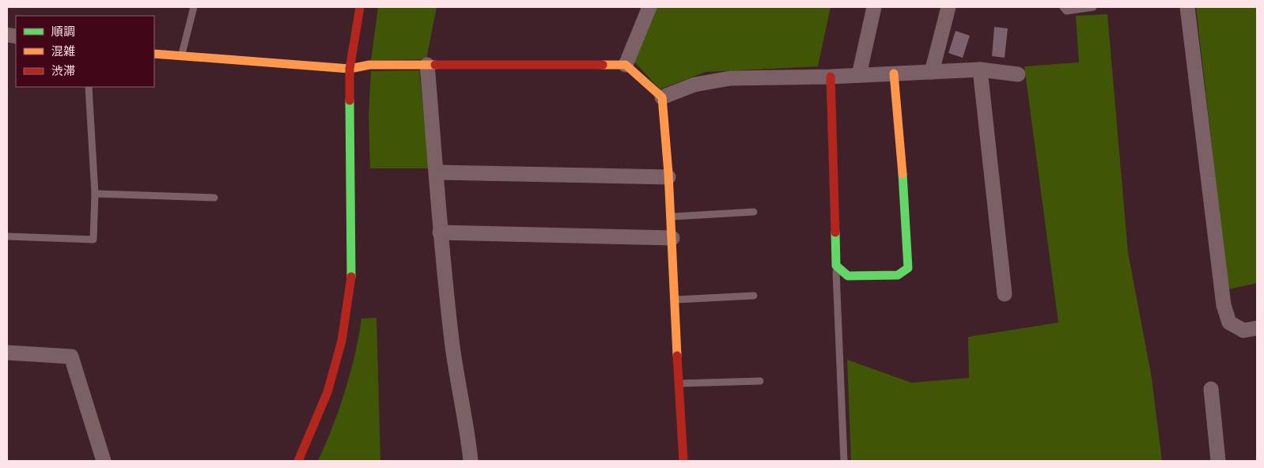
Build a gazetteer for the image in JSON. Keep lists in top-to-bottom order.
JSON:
{
  "legend": ["順調", "混雑", "渋滞"]
}
